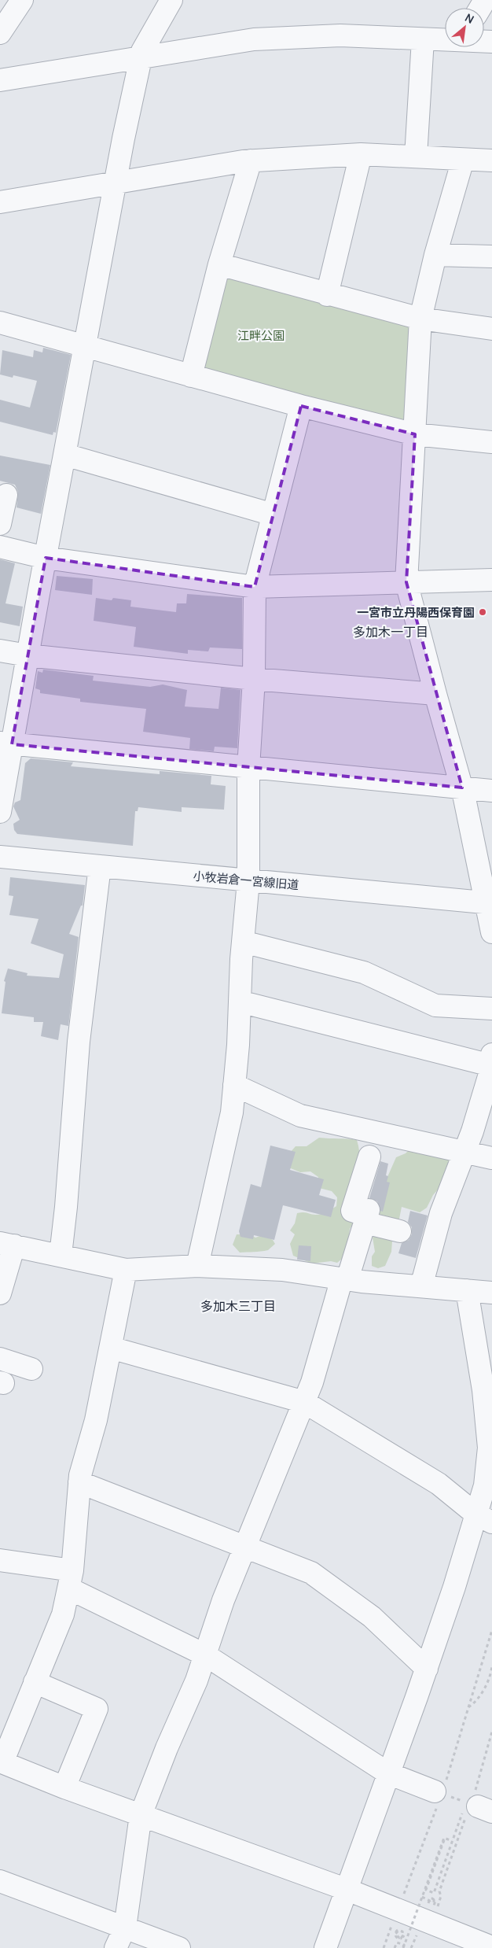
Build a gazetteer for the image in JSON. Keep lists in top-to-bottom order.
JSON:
{
  "streets": {
    "street": ["小牧岩倉一宮線旧道"]
  },
  "districts": ["多加木一丁目", "多加木三丁目"],
  "parks": ["江畔公園"],
  "places": ["一宮市立丹陽西保育園"],
  "north": "top right"
}
